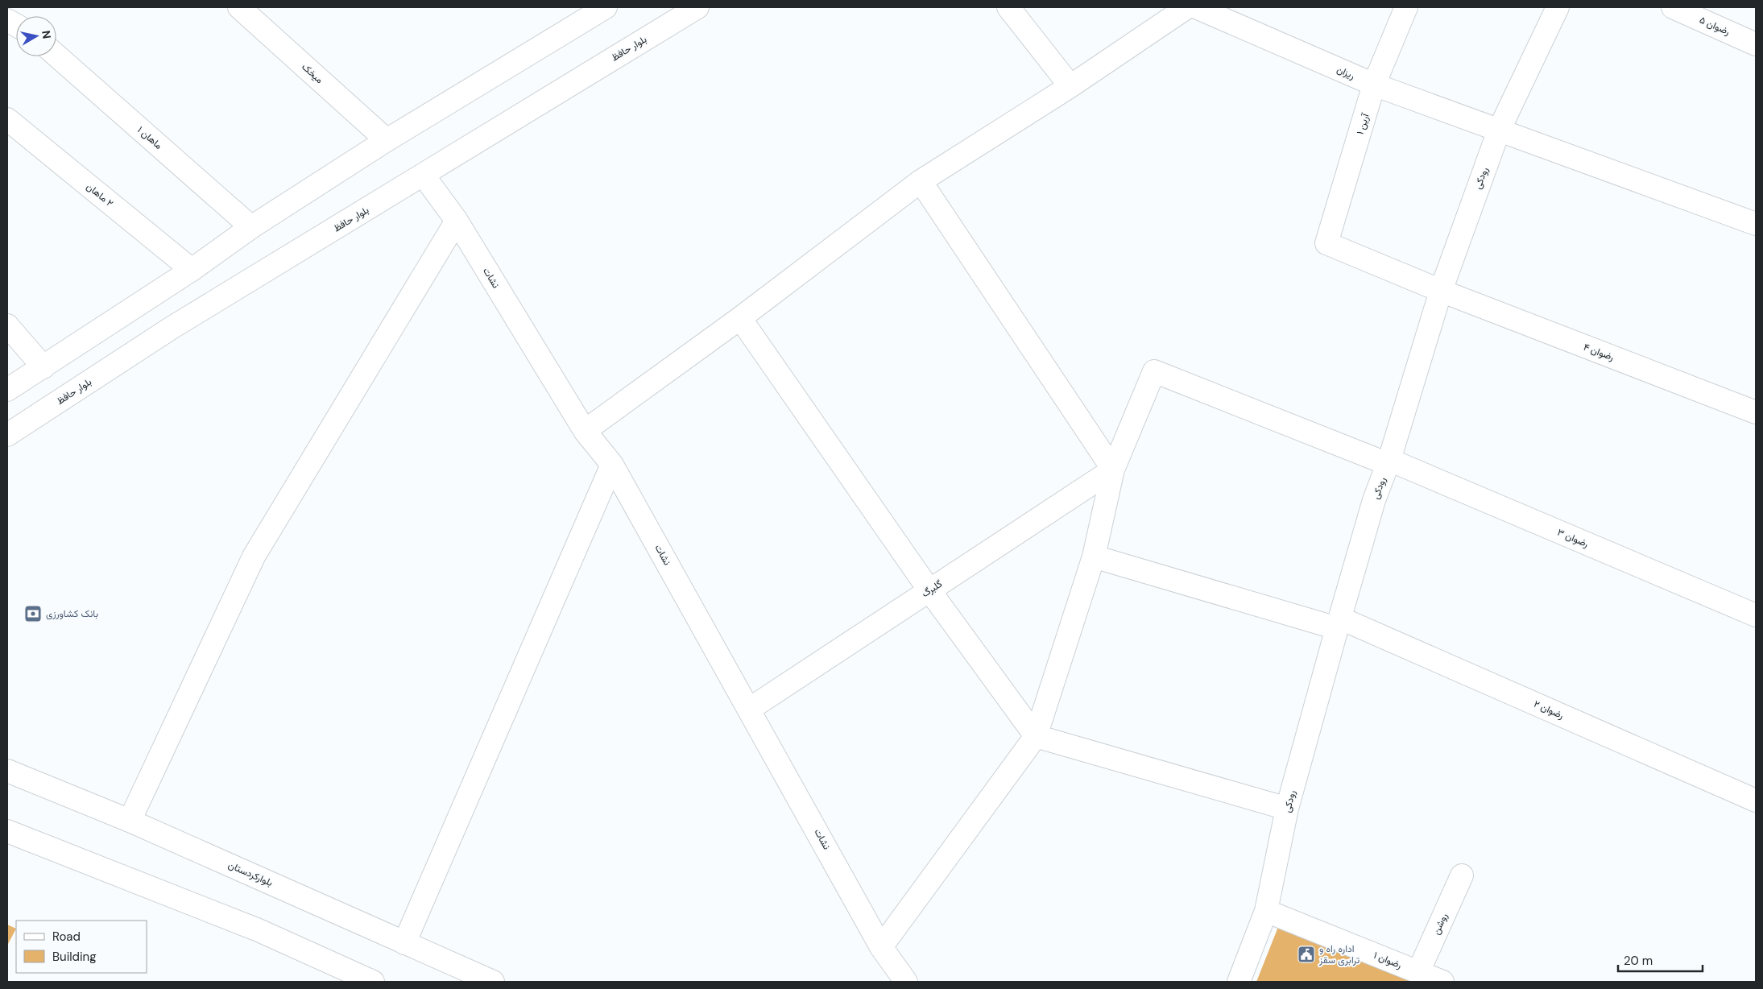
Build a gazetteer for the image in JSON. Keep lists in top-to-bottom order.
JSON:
{
  "streets": {
    "street": [
      "رضوان ۵",
      "بلوار حافظ",
      "ریزان",
      "میخک",
      "آرین ۱",
      "ماهان ۱",
      "رودکی",
      "٢ ماهان",
      "نشات",
      "رضوان ۴",
      "رضوان ۳",
      "گلبرگ",
      "رضوان ۲",
      "بلوارکردستان",
      "روشن",
      "رضوان ۱"
    ]
  },
  "crossings": [
    ["بلوار حافظ", "نشات"],
    ["ریزان", "آرین ۱"],
    ["ریزان", "رودکی"],
    ["آرین ۱", "رضوان ۴"],
    ["رودکی", "رضوان ۴"],
    ["رودکی", "رضوان ۳"],
    ["رودکی", "رضوان ۲"],
    ["رودکی", "رضوان ۱"],
    ["نشات", "گلبرگ"],
    ["رضوان ۳", "گلبرگ"],
    ["روشن", "رضوان ۱"]
  ],
  "places": {
    "bank": ["بانک کشاورزی"],
    "public building": ["اداره راه و ترابری سقز"]
  },
  "legend": ["Road", "Building"],
  "scale_bar": "20 m",
  "north": "right"
}
